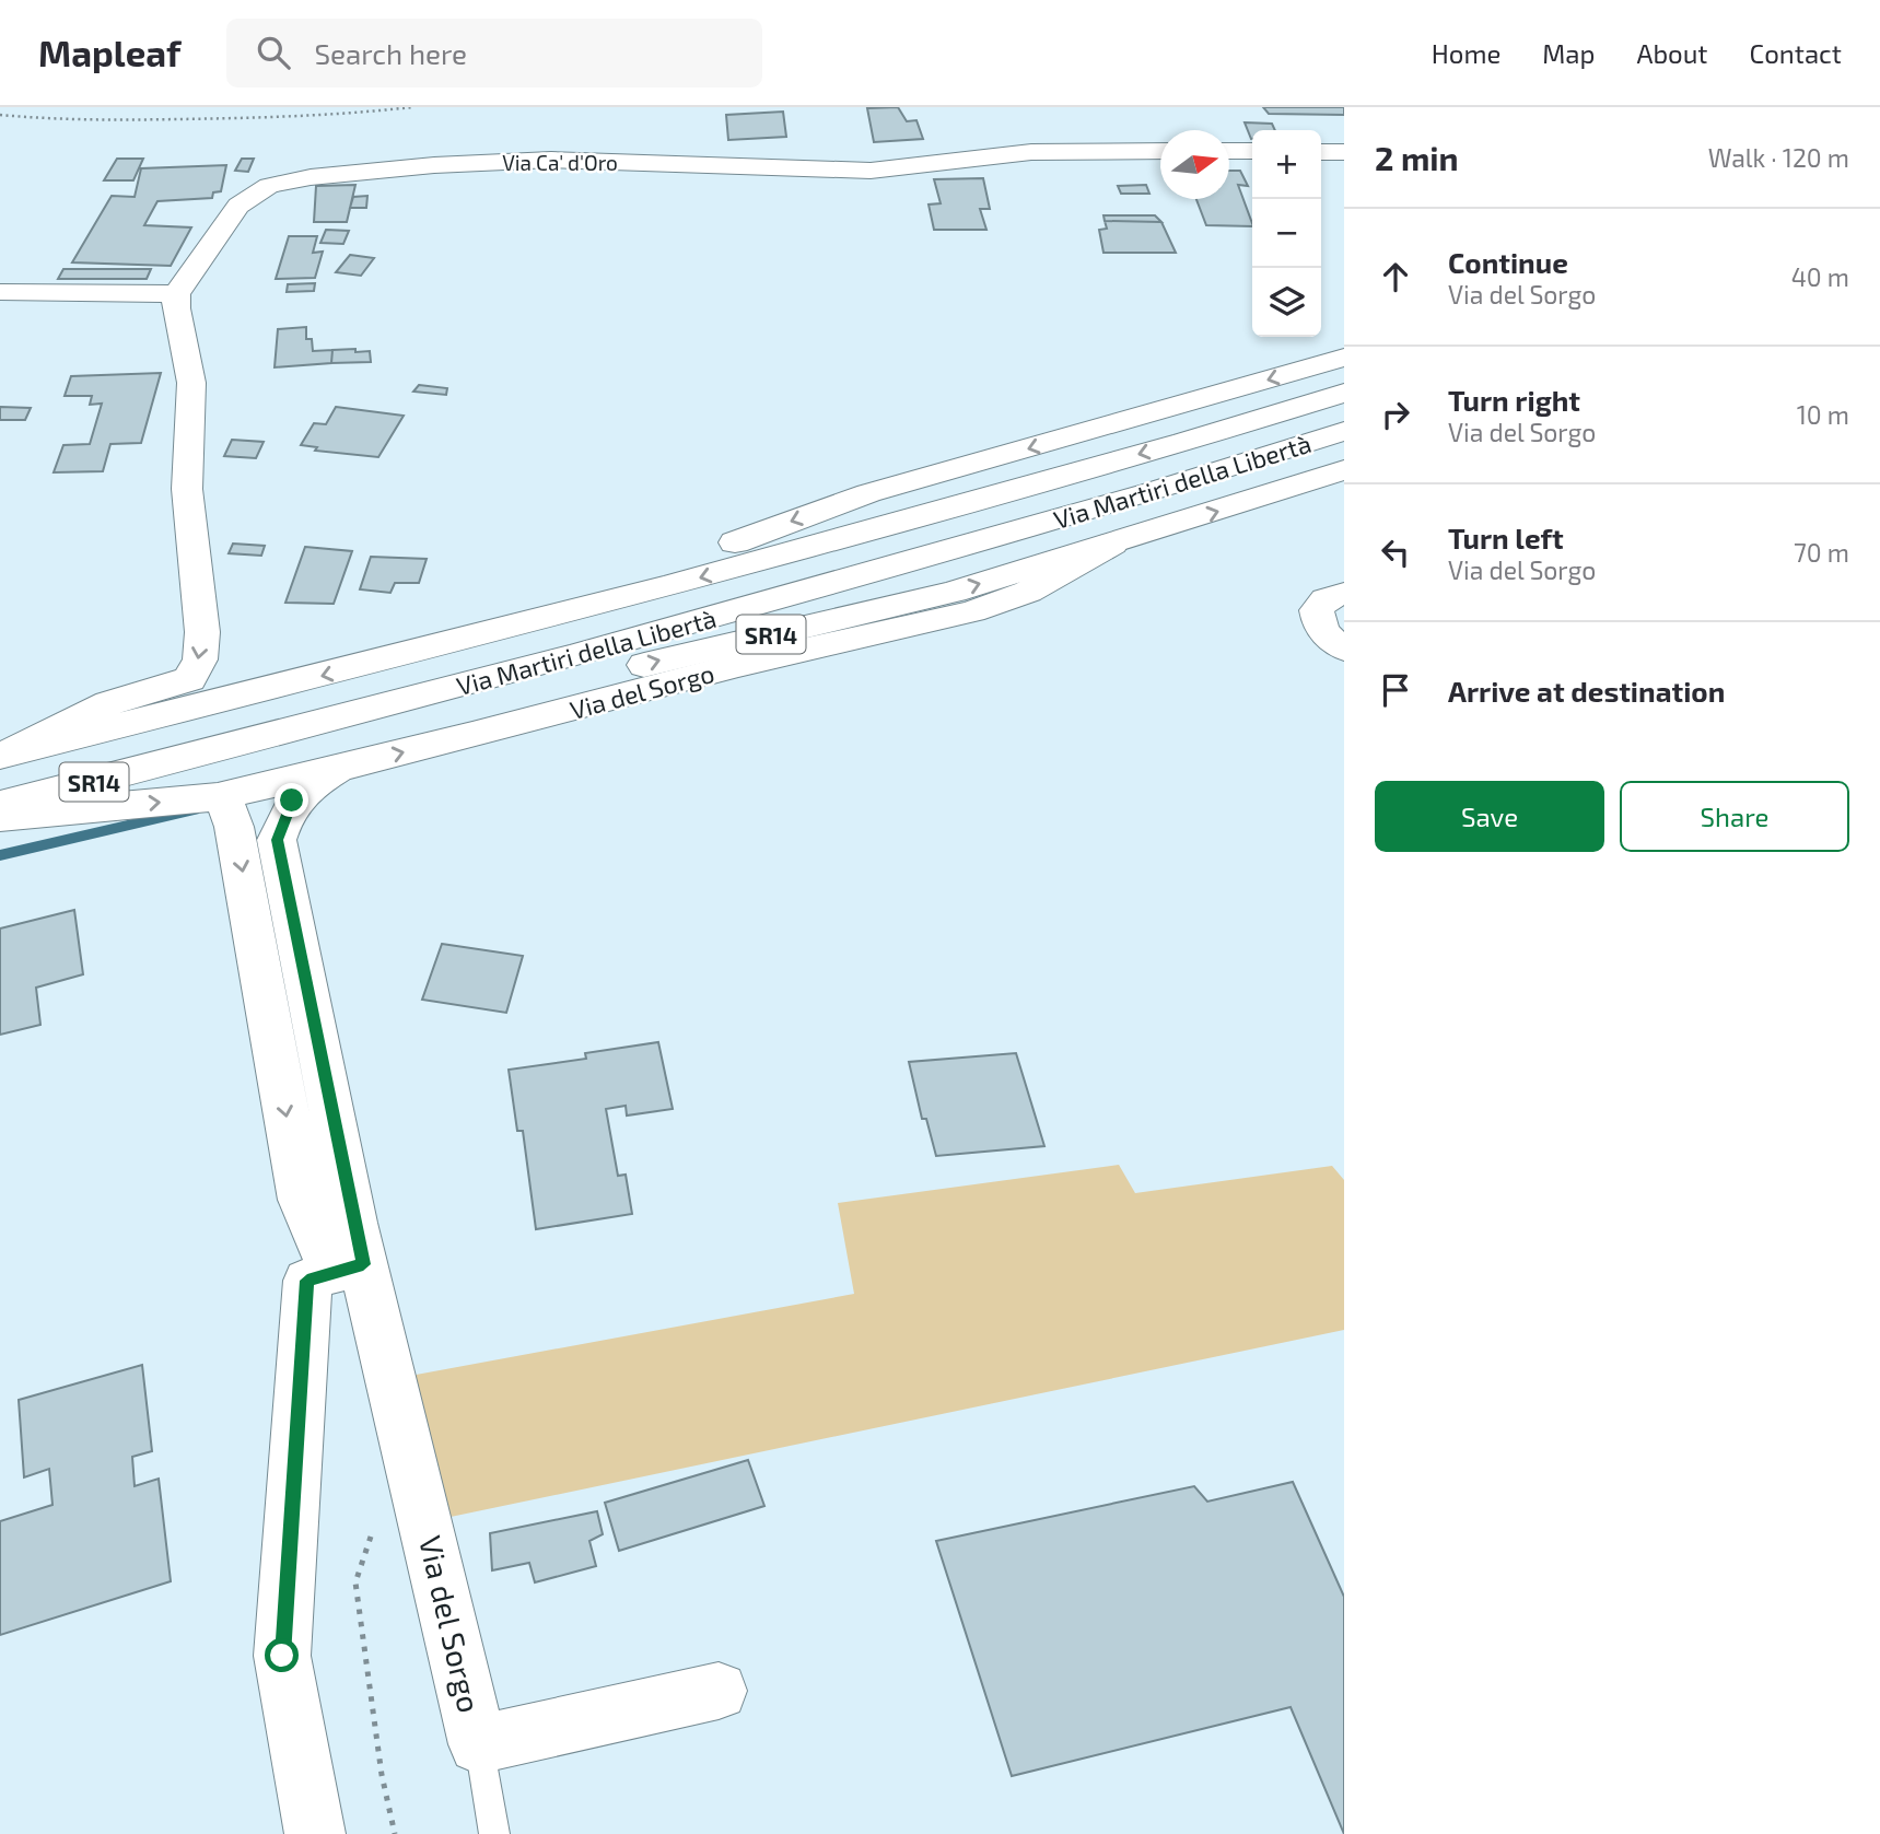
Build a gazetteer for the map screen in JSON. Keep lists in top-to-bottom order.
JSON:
{
  "streets": {
    "street": [
      "Via Ca' d'Oro",
      "Via Martiri della Libertà",
      "SR14",
      "Via del Sorgo"
    ]
  },
  "crossings": [
    ["Via Martiri della Libertà", "SR14"],
    ["SR14", "Via del Sorgo"]
  ],
  "north": "right",
  "page": {
    "header": "Mapleaf",
    "search": "Search here",
    "nav": [
      "Home",
      "Map",
      "About",
      "Contact"
    ],
    "heading": ["2 min", "Walk · 120 m"],
    "map_buttons": ["+", "−"],
    "list": [
      ["Continue", "Via del Sorgo", "40 m"],
      ["Turn right", "Via del Sorgo", "10 m"],
      ["Turn left", "Via del Sorgo", "70 m"],
      "Arrive at destination"
    ],
    "buttons": ["Save", "Share"]
  }
}
